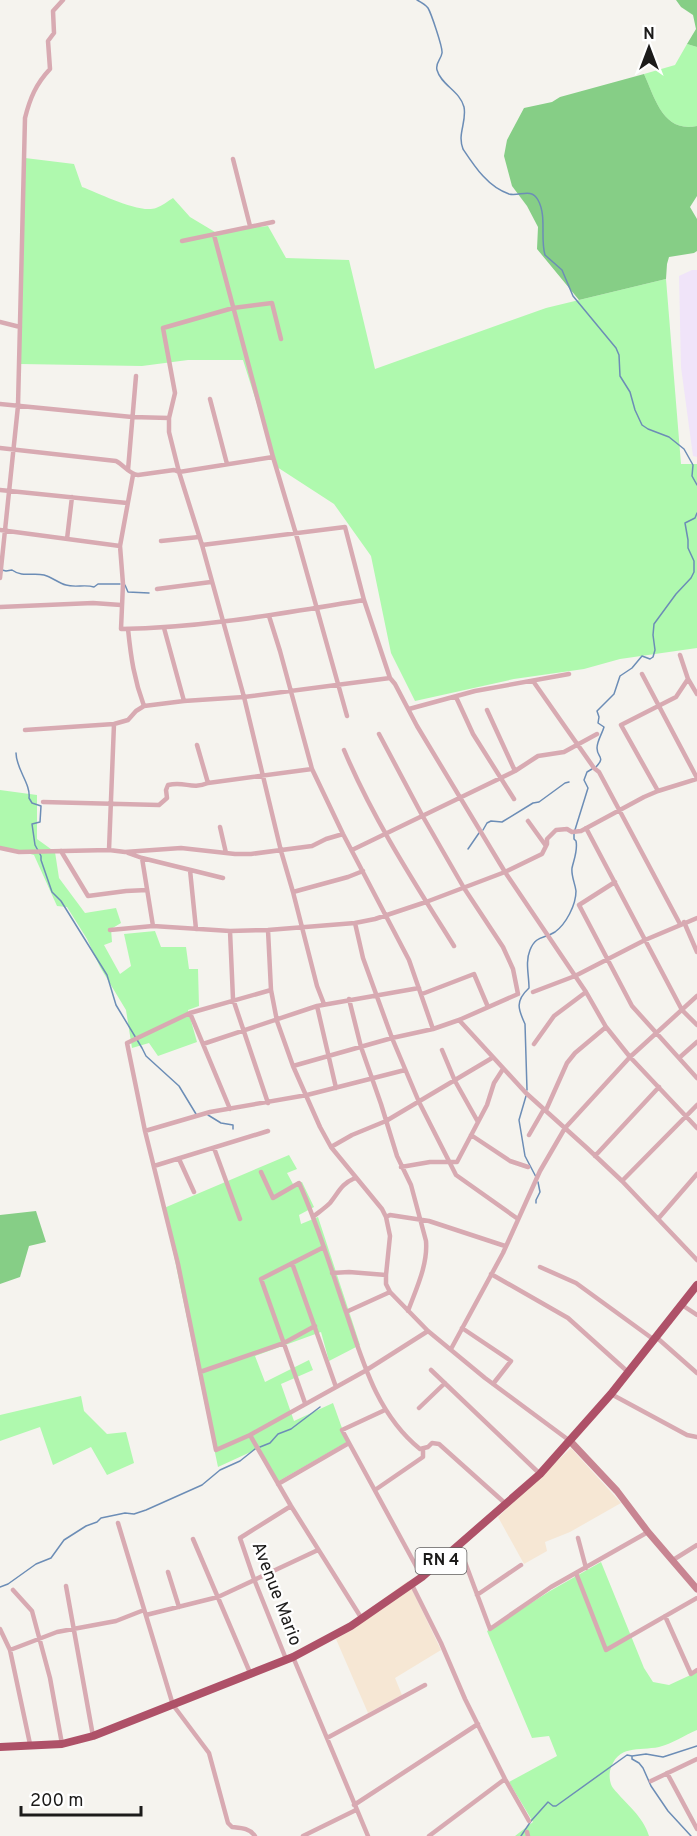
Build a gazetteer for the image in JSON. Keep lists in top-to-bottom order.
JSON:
{
  "streets": {
    "highway": ["RN 4"],
    "street": ["Avenue Mario"]
  },
  "crossings": [
    ["RN 4", "Avenue Mario"]
  ],
  "scale_bar": "200 m",
  "north": "top"
}
